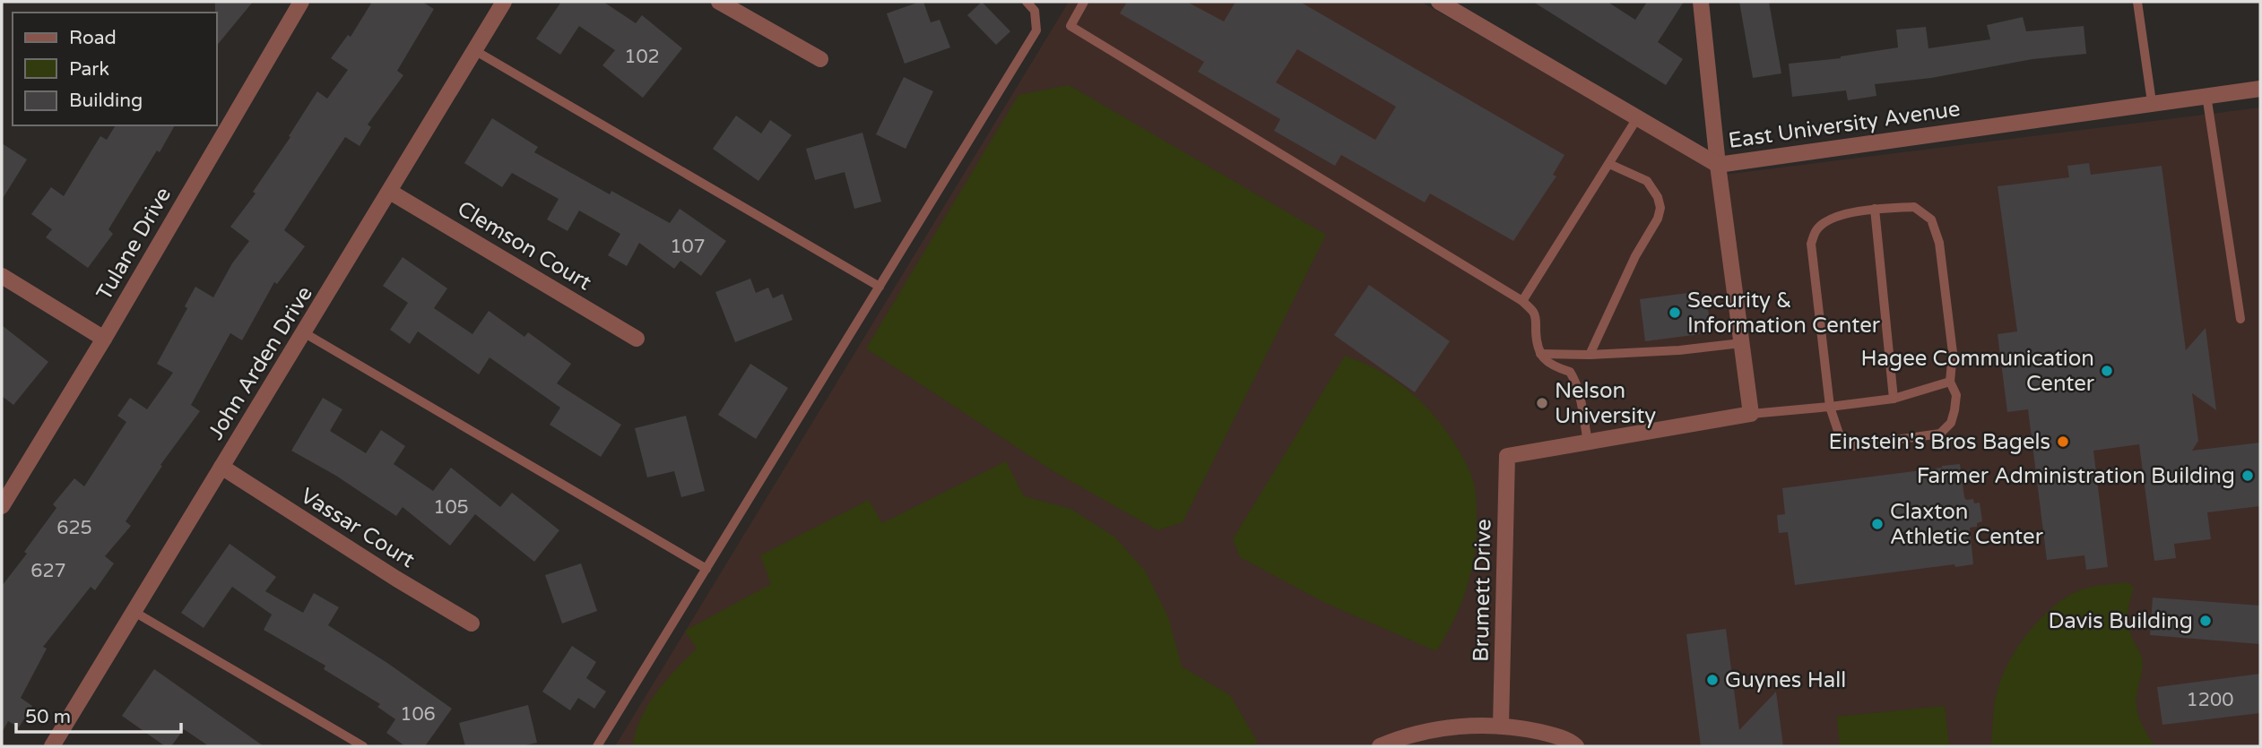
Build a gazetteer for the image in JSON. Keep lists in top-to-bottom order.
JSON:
{
  "streets": {
    "street": [
      "East University Avenue",
      "Tulane Drive",
      "Clemson Court",
      "John Arden Drive",
      "Vassar Court",
      "Brumett Drive"
    ]
  },
  "crossings": [
    ["Clemson Court", "John Arden Drive"],
    ["John Arden Drive", "Vassar Court"]
  ],
  "places": [
    "Security & Information Center",
    "Hagee Communication Center",
    "Nelson University",
    "Einstein's Bros Bagels",
    "Farmer Administration Building",
    "Claxton Athletic Center",
    "Davis Building",
    "Guynes Hall"
  ],
  "house_numbers": [
    "102",
    "107",
    "105",
    "625",
    "627",
    "1200",
    "106"
  ],
  "legend": ["Road", "Park", "Building"],
  "scale_bar": "50 m"
}
